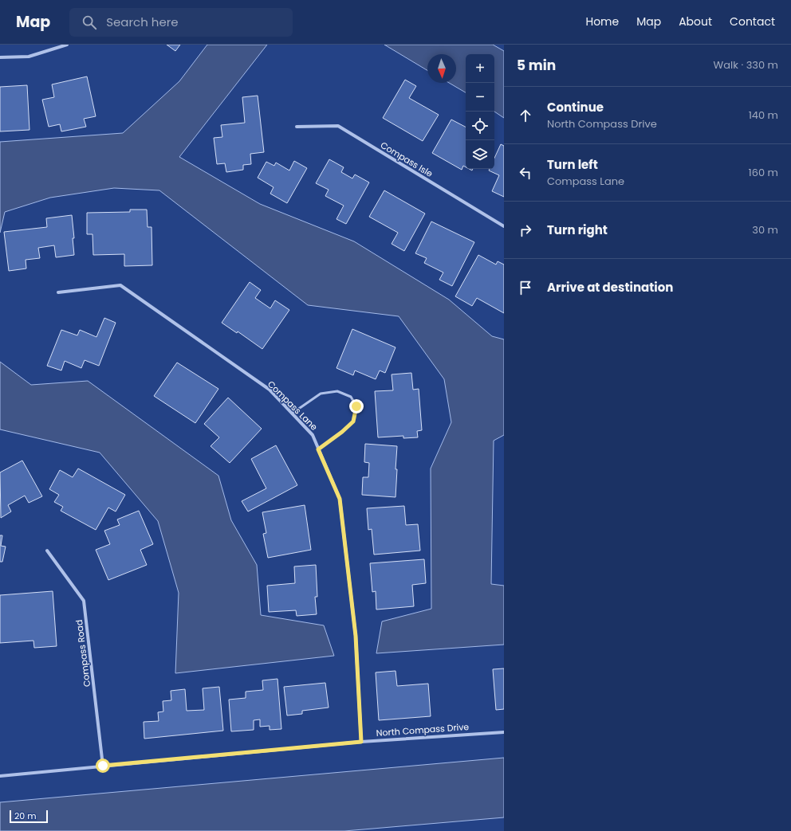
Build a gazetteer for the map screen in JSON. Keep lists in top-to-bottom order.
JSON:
{
  "streets": {
    "street": [
      "Compass Isle",
      "Compass Lane",
      "Compass Road",
      "North Compass Drive"
    ]
  },
  "crossings": [
    ["Compass Lane", "North Compass Drive"],
    ["Compass Road", "North Compass Drive"]
  ],
  "scale_bar": "20 m",
  "north": "bottom",
  "page": {
    "header": "Map",
    "search": "Search here",
    "nav": [
      "Home",
      "Map",
      "About",
      "Contact"
    ],
    "heading": ["5 min", "Walk · 330 m"],
    "map_buttons": ["+", "−"],
    "list": [
      ["Continue", "North Compass Drive", "140 m"],
      ["Turn left", "Compass Lane", "160 m"],
      ["Turn right", "30 m"],
      "Arrive at destination"
    ],
    "scale": "20 m"
  }
}
